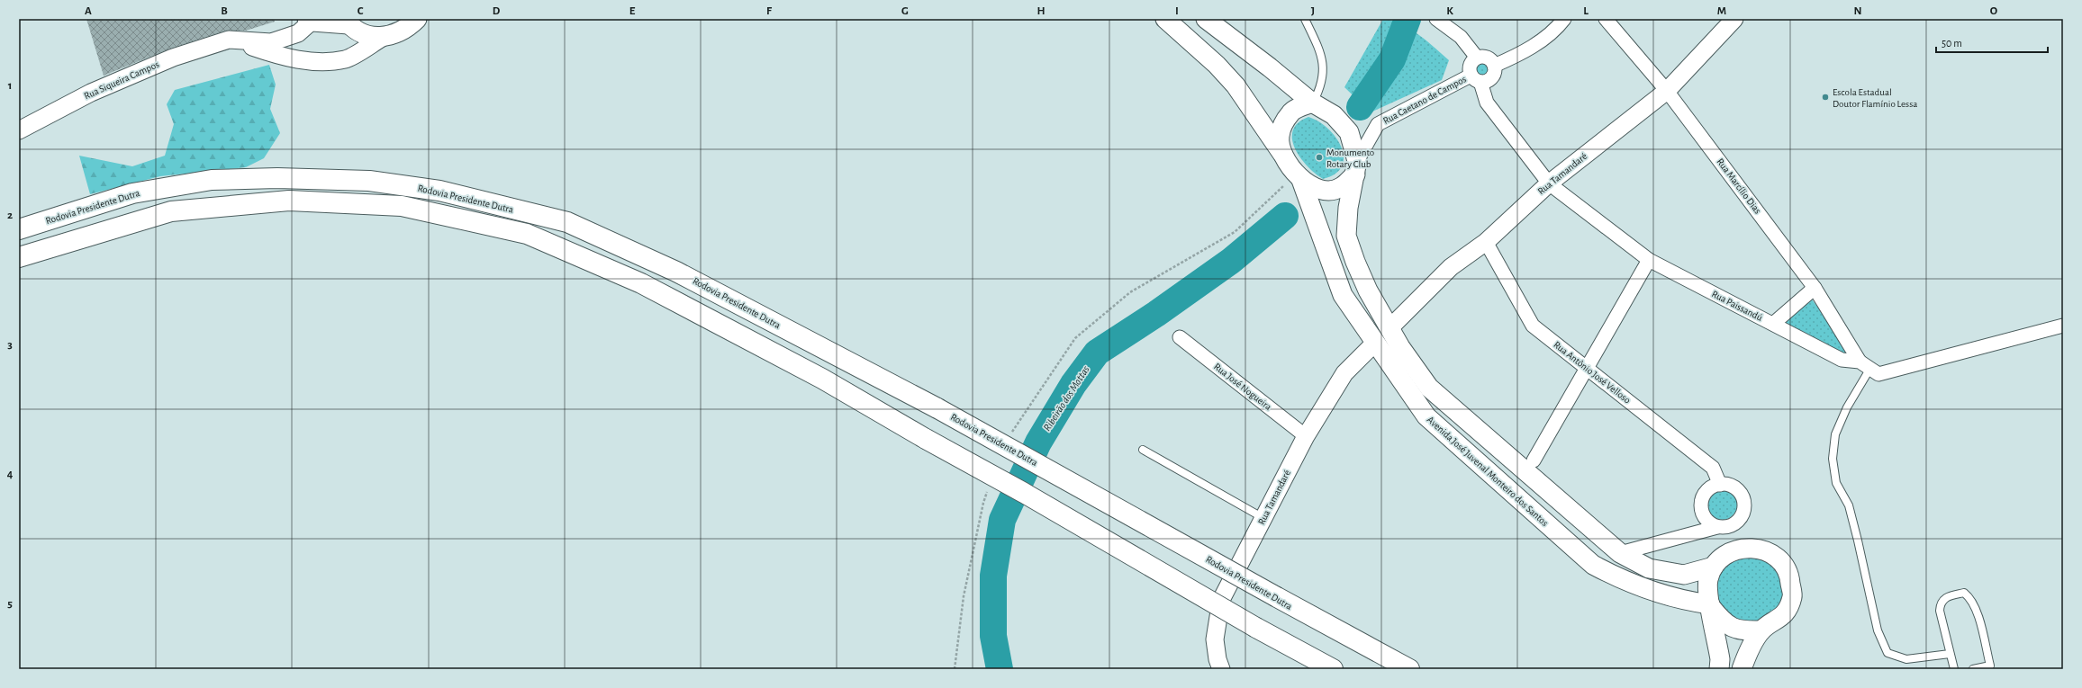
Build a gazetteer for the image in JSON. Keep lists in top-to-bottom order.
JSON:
{
  "streets": {
    "highway": ["Rodovia Presidente Dutra"],
    "main road": ["Avenida José Juvenal Monteiro dos Santos"],
    "street": [
      "Rua Siqueira Campos",
      "Rua Caetano de Campos",
      "Rua Tamandaré",
      "Rua Marcílio Dias",
      "Rua Paissandú",
      "Rua Antônio José Velloso",
      "Rua José Nogueira"
    ]
  },
  "crossings": [
    ["Rua Caetano de Campos", "Rua Paissandú"],
    ["Rua Caetano de Campos", "Avenida José Juvenal Monteiro dos Santos"],
    ["Rua Tamandaré", "Rua Marcílio Dias"],
    ["Rua Tamandaré", "Rua Paissandú"],
    ["Rua Tamandaré", "Rua Antônio José Velloso"],
    ["Rua Tamandaré", "Rua José Nogueira"],
    ["Rua Tamandaré", "Avenida José Juvenal Monteiro dos Santos"],
    ["Rua Marcílio Dias", "Rua Paissandú"]
  ],
  "water": ["Ribeirão dos Mottas"],
  "places": ["Escola Estadual Doutor Flamínio Lessa", "Monumento Rotary Club"],
  "scale_bar": "50 m",
  "grid": {
    "columns": [
      "A",
      "B",
      "C",
      "D",
      "E",
      "F",
      "G",
      "H",
      "I",
      "J",
      "K",
      "L",
      "M",
      "N",
      "O"
    ],
    "rows": [
      "1",
      "2",
      "3",
      "4",
      "5"
    ]
  }
}
